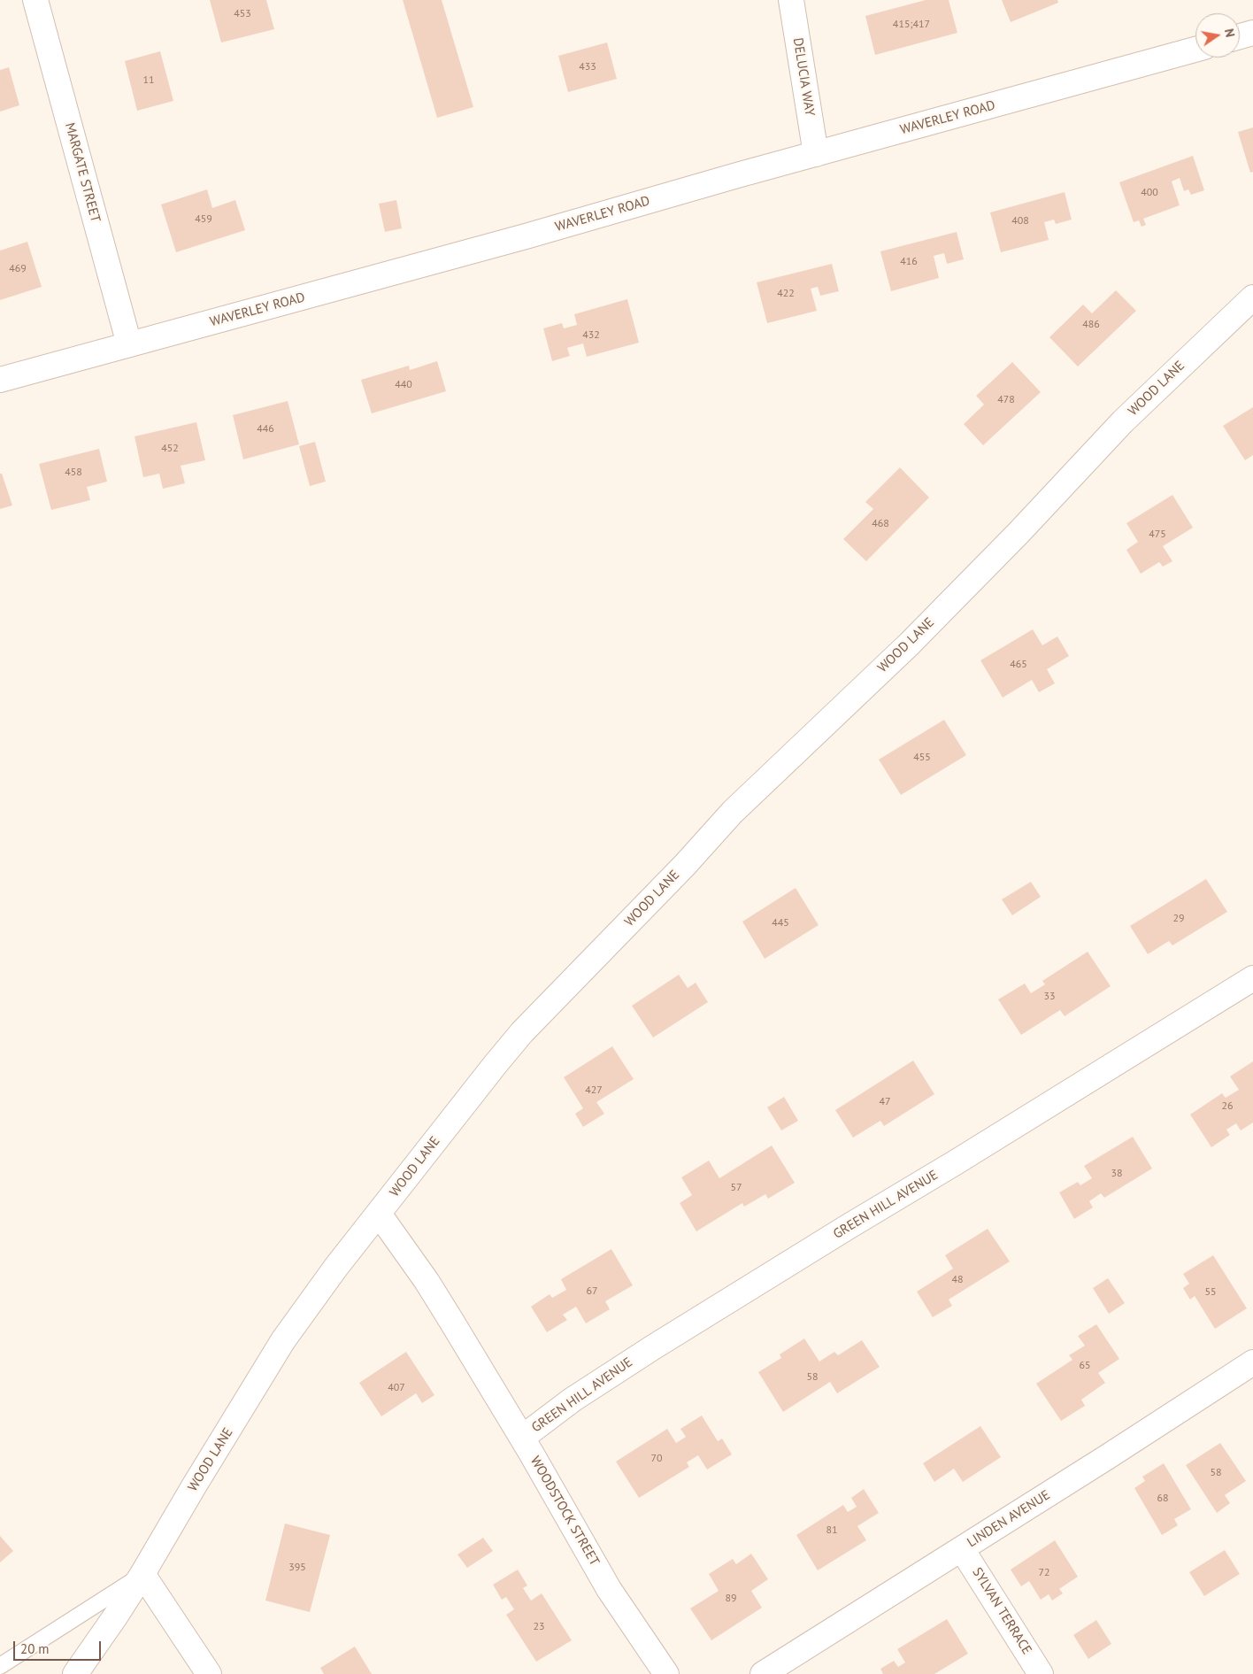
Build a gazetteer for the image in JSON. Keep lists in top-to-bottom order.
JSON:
{
  "streets": {
    "street": [
      "DELUCIA WAY",
      "WAVERLEY ROAD",
      "MARGATE STREET",
      "WOOD LANE",
      "GREEN HILL AVENUE",
      "WOODSTOCK STREET",
      "LINDEN AVENUE",
      "SYLVAN TERRACE"
    ]
  },
  "crossings": [
    ["DELUCIA WAY", "WAVERLEY ROAD"],
    ["WAVERLEY ROAD", "MARGATE STREET"],
    ["WOOD LANE", "WOODSTOCK STREET"],
    ["GREEN HILL AVENUE", "WOODSTOCK STREET"],
    ["LINDEN AVENUE", "SYLVAN TERRACE"]
  ],
  "house_numbers": [
    "453",
    "415;417",
    "433",
    "11",
    "400",
    "459",
    "408",
    "416",
    "469",
    "422",
    "486",
    "432",
    "440",
    "478",
    "446",
    "452",
    "458",
    "468",
    "475",
    "465",
    "455",
    "29",
    "445",
    "33",
    "427",
    "47",
    "26",
    "38",
    "57",
    "48",
    "67",
    "55",
    "65",
    "58",
    "407",
    "70",
    "58",
    "68",
    "81",
    "395",
    "72",
    "89",
    "23"
  ],
  "scale_bar": "20 m",
  "north": "right"
}
